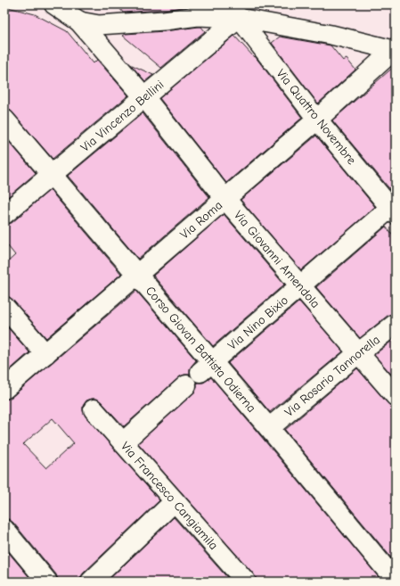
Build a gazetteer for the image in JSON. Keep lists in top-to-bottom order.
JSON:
{
  "streets": {
    "street": [
      "Via Vincenzo Bellini",
      "Via Quattro Novembre",
      "Via Roma",
      "Via Giovanni Amendola",
      "Via Nino Bixio",
      "Corso Giovan Battista Odierna",
      "Via Rosario Tannorella",
      "Via Francesco Cangiamila"
    ]
  },
  "crossings": [
    ["Via Vincenzo Bellini", "Via Quattro Novembre"],
    ["Via Vincenzo Bellini", "Via Giovanni Amendola"],
    ["Via Vincenzo Bellini", "Corso Giovan Battista Odierna"],
    ["Via Quattro Novembre", "Via Roma"],
    ["Via Quattro Novembre", "Via Nino Bixio"],
    ["Via Roma", "Via Giovanni Amendola"],
    ["Via Roma", "Corso Giovan Battista Odierna"],
    ["Via Giovanni Amendola", "Via Nino Bixio"],
    ["Via Giovanni Amendola", "Via Rosario Tannorella"],
    ["Via Nino Bixio", "Corso Giovan Battista Odierna"],
    ["Corso Giovan Battista Odierna", "Via Rosario Tannorella"]
  ]
}
